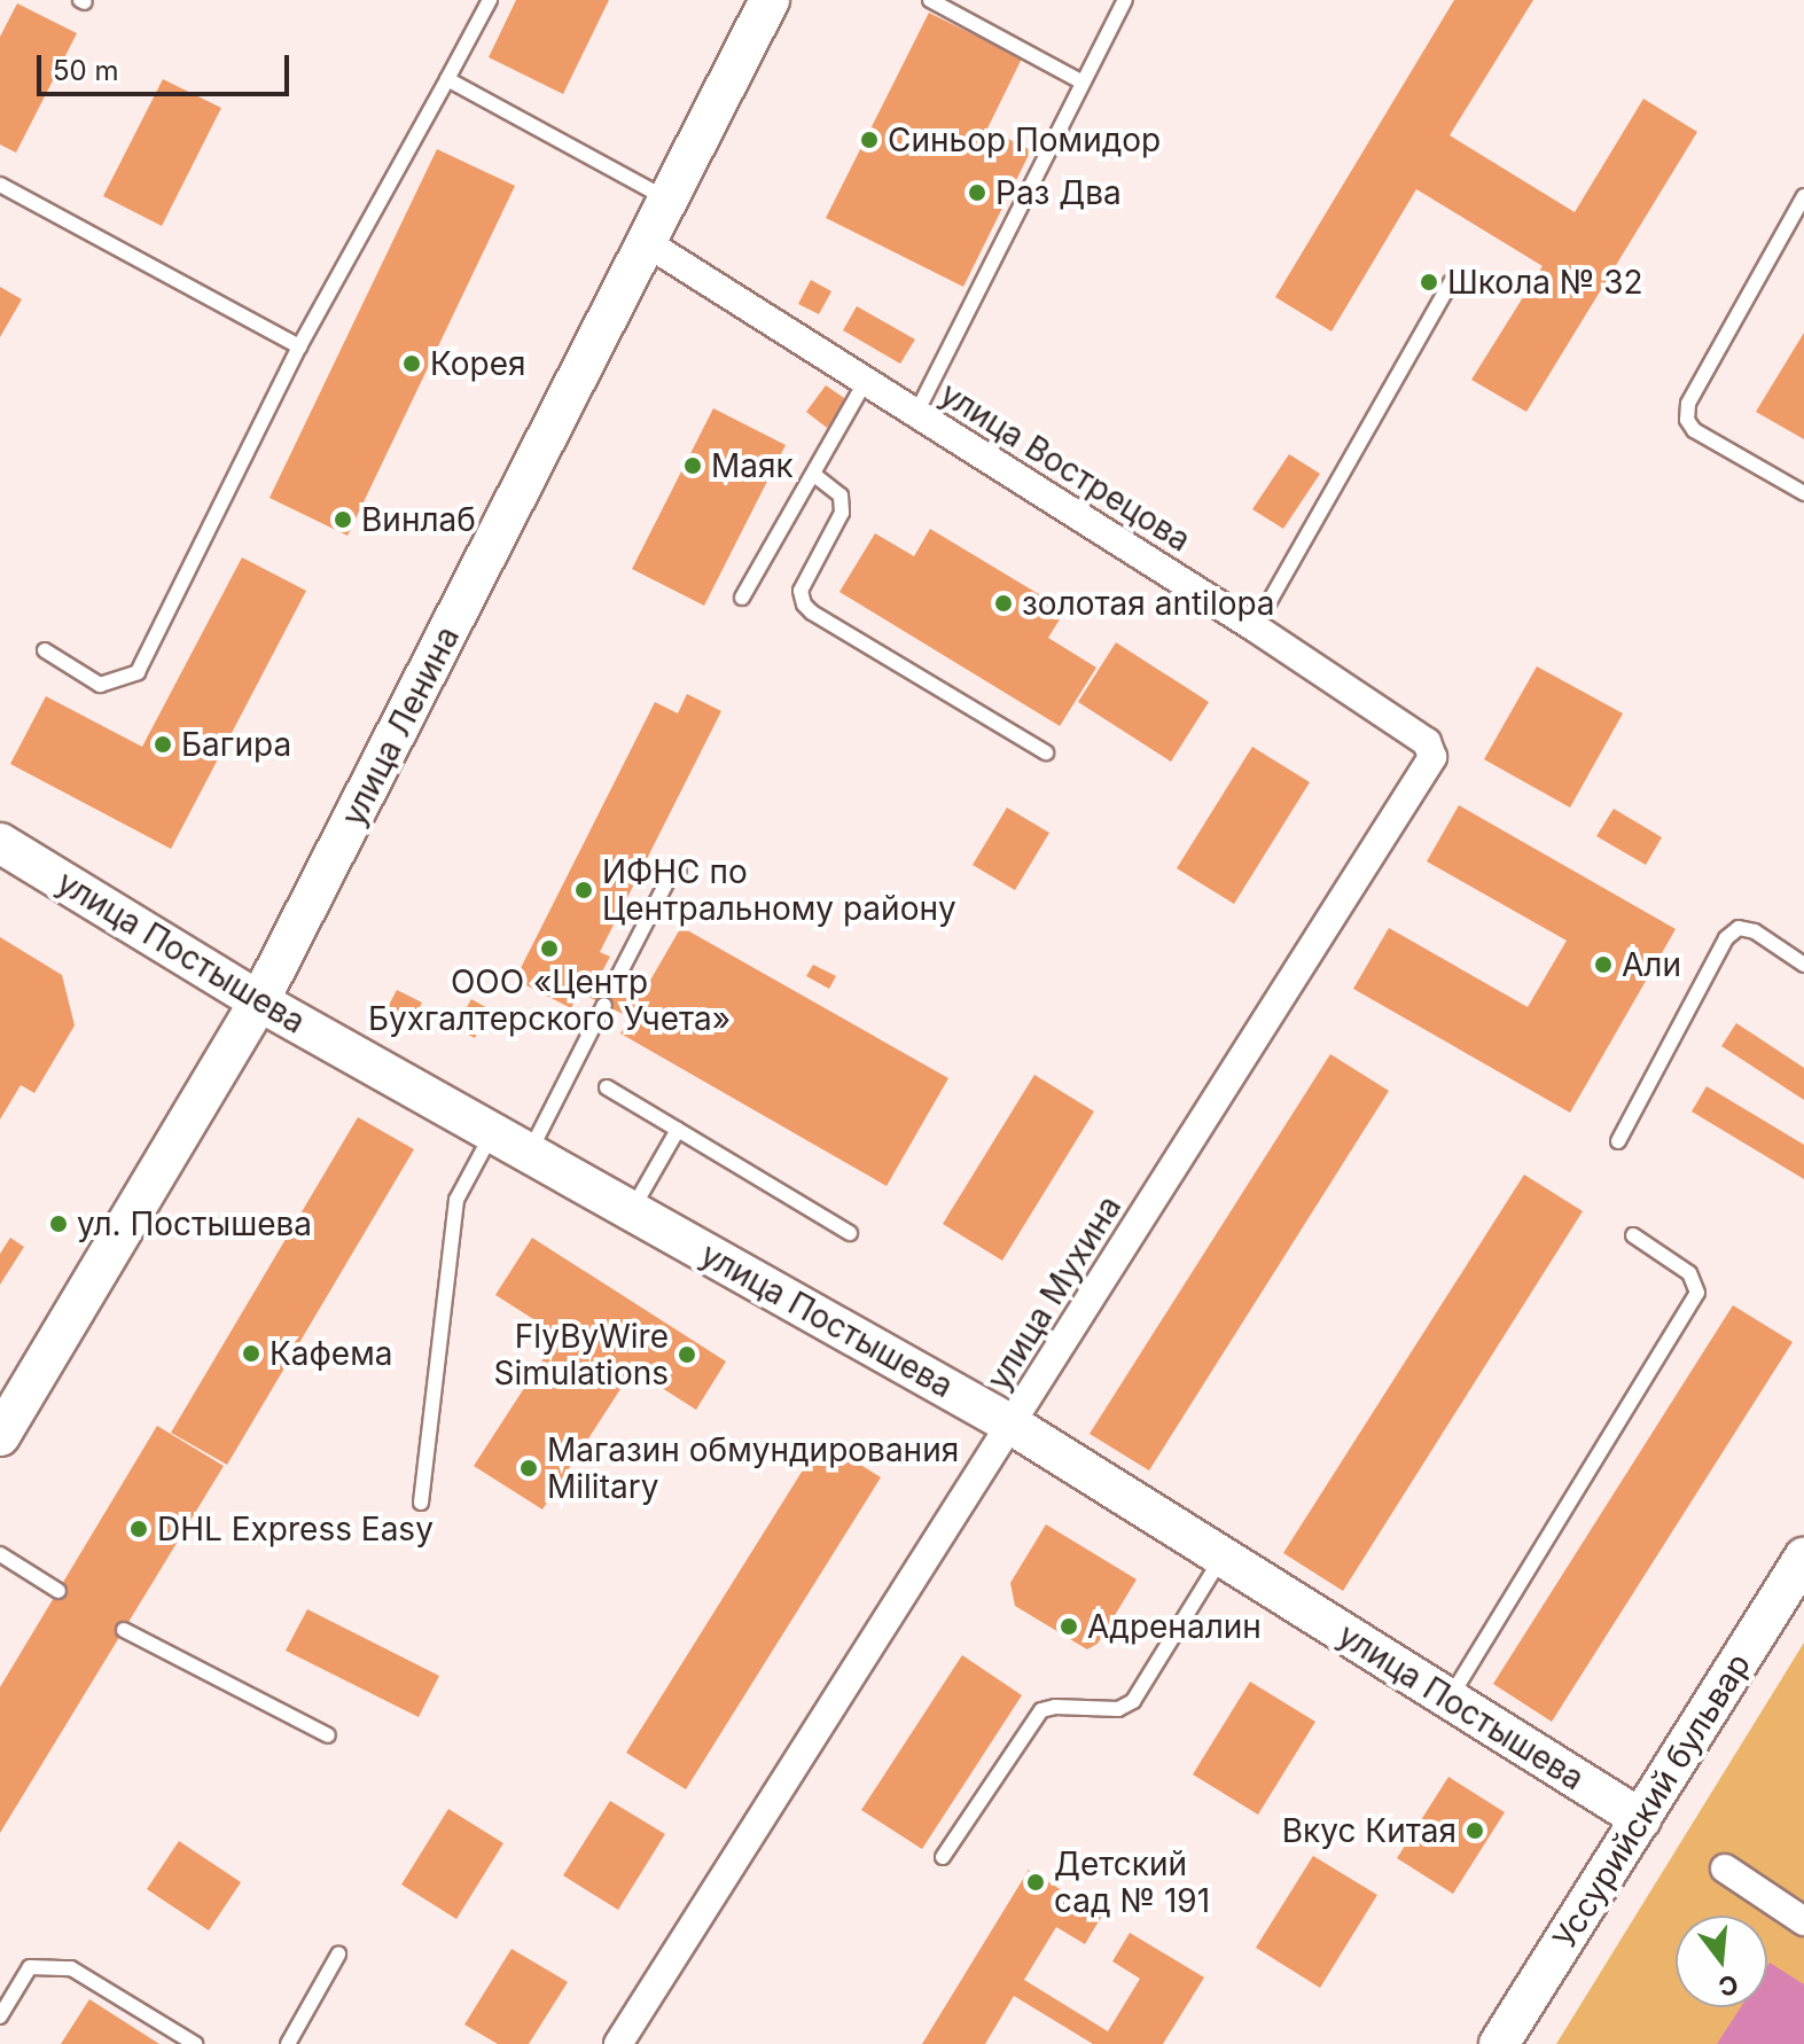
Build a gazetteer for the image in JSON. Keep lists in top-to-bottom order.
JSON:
{
  "streets": {
    "street": [
      "улица Вострецова",
      "улица Ленина",
      "улица Постышева",
      "улица Мухина",
      "Уссурийский бульвар"
    ]
  },
  "crossings": [
    ["улица Вострецова", "улица Ленина"],
    ["улица Вострецова", "улица Мухина"],
    ["улица Ленина", "улица Постышева"],
    ["улица Постышева", "улица Мухина"],
    ["улица Постышева", "Уссурийский бульвар"]
  ],
  "places": [
    "Синьор Помидор",
    "Раз Два",
    "Школа № 32",
    "Корея",
    "Маяк",
    "Винлаб",
    "золотая antilopa",
    "Багира",
    "ИФНС по Центральному району",
    "ООО «Центр Бухгалтерского Учета»",
    "Али",
    "ул. Постышева",
    "Кафема",
    "FlyByWire Simulations",
    "Магазин обмундирования Military",
    "DHL Express Easy",
    "Адреналин",
    "Вкус Китая",
    "Детский сад № 191"
  ],
  "scale_bar": "50 m",
  "north": "bottom"
}
